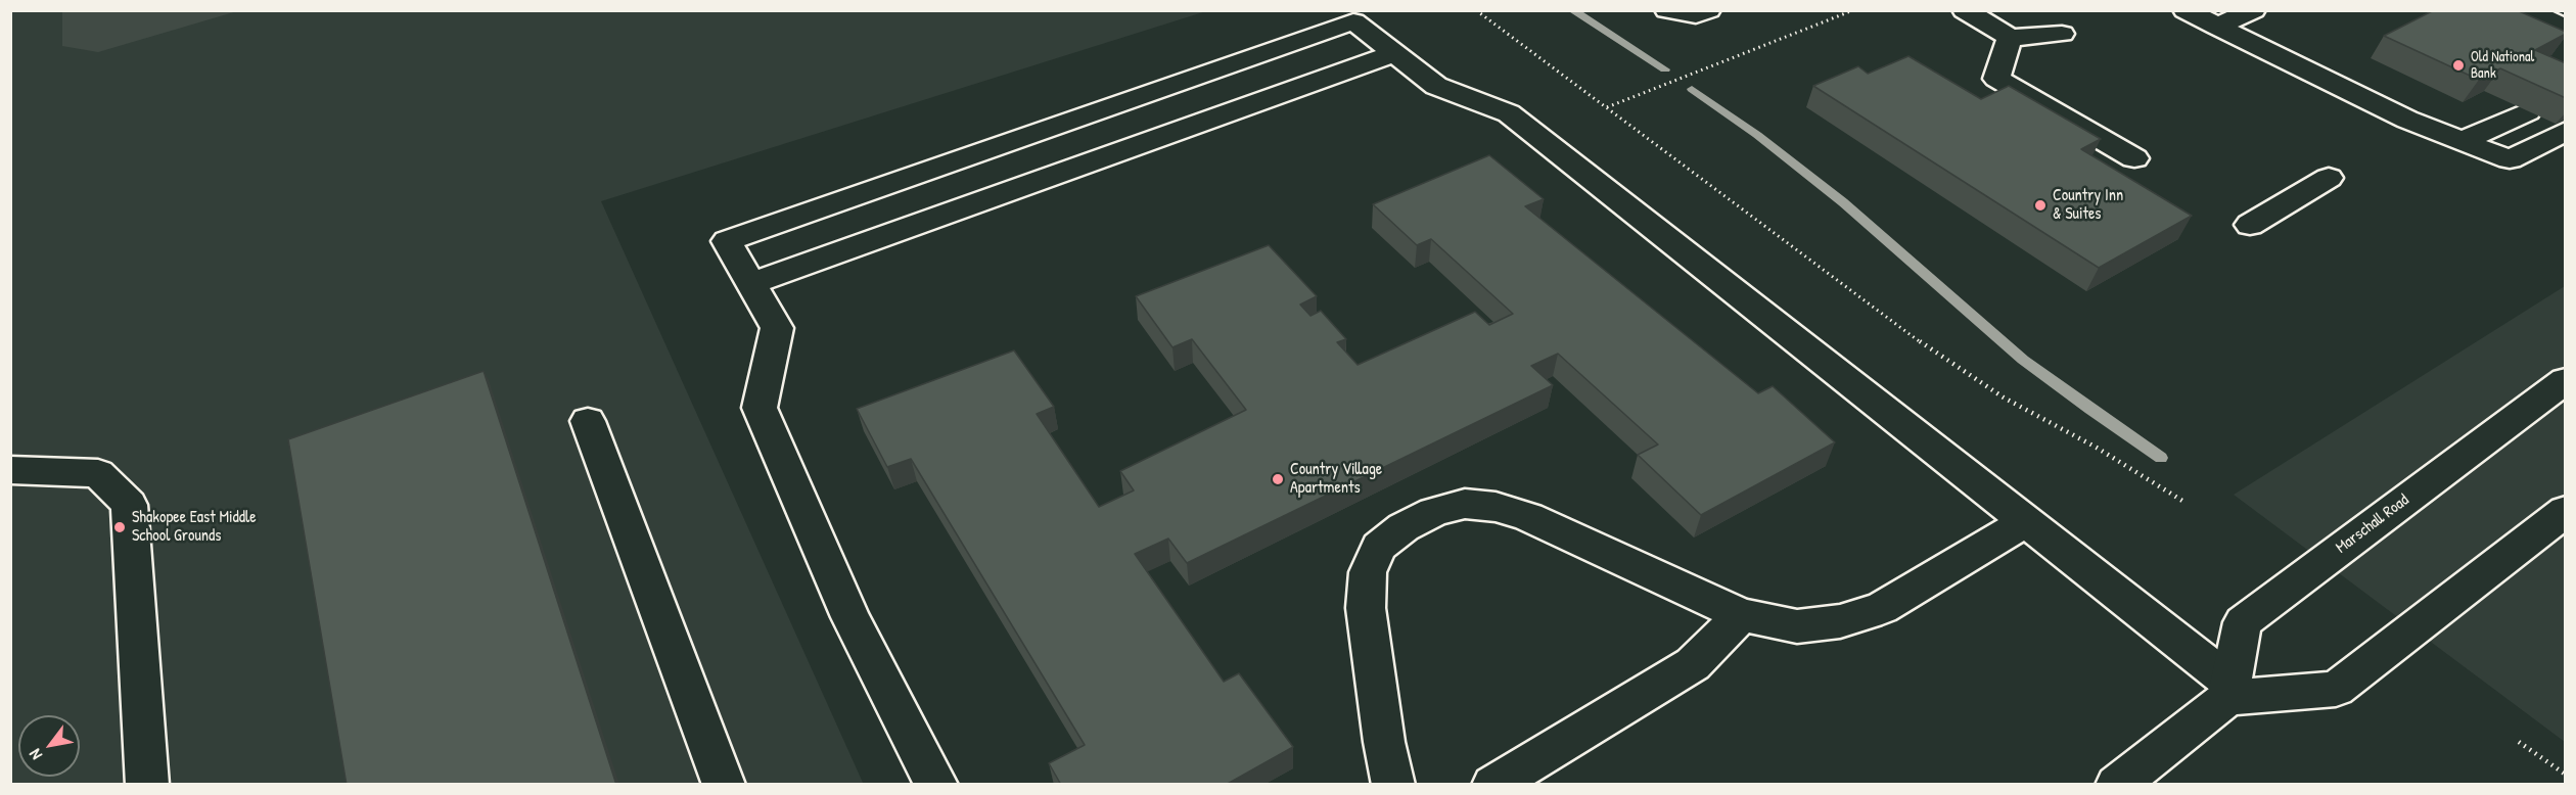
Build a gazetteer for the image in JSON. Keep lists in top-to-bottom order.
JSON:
{
  "streets": {
    "main road": ["Marschall Road"]
  },
  "places": [
    "Old National Bank",
    "Country Inn & Suites",
    "Country Village Apartments",
    "Shakopee East Middle School Grounds"
  ],
  "north": "bottom left"
}
